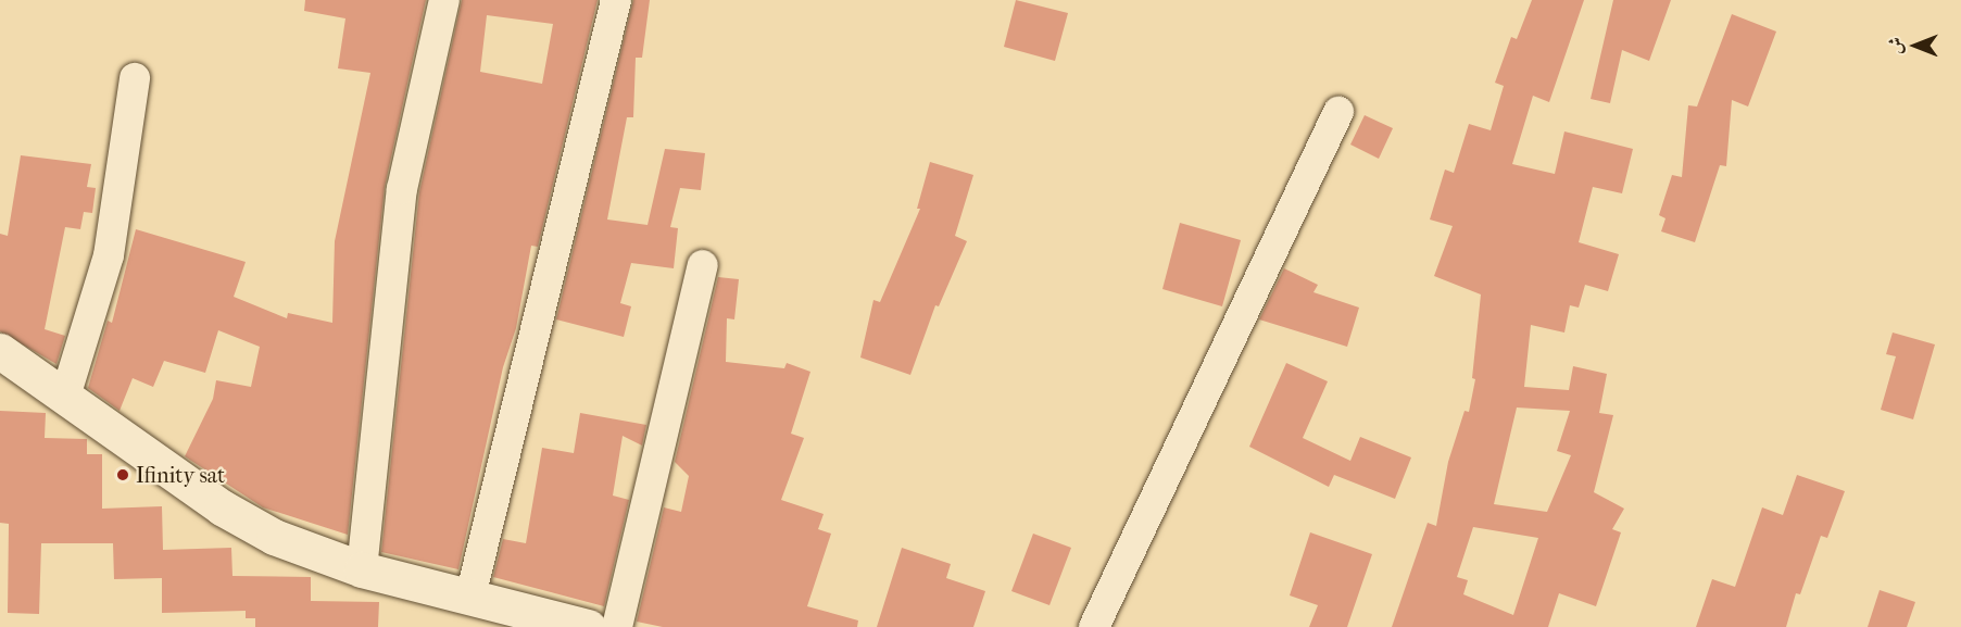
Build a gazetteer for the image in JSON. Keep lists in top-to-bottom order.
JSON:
{
  "places": ["Ifinity sat"],
  "north": "left"
}
